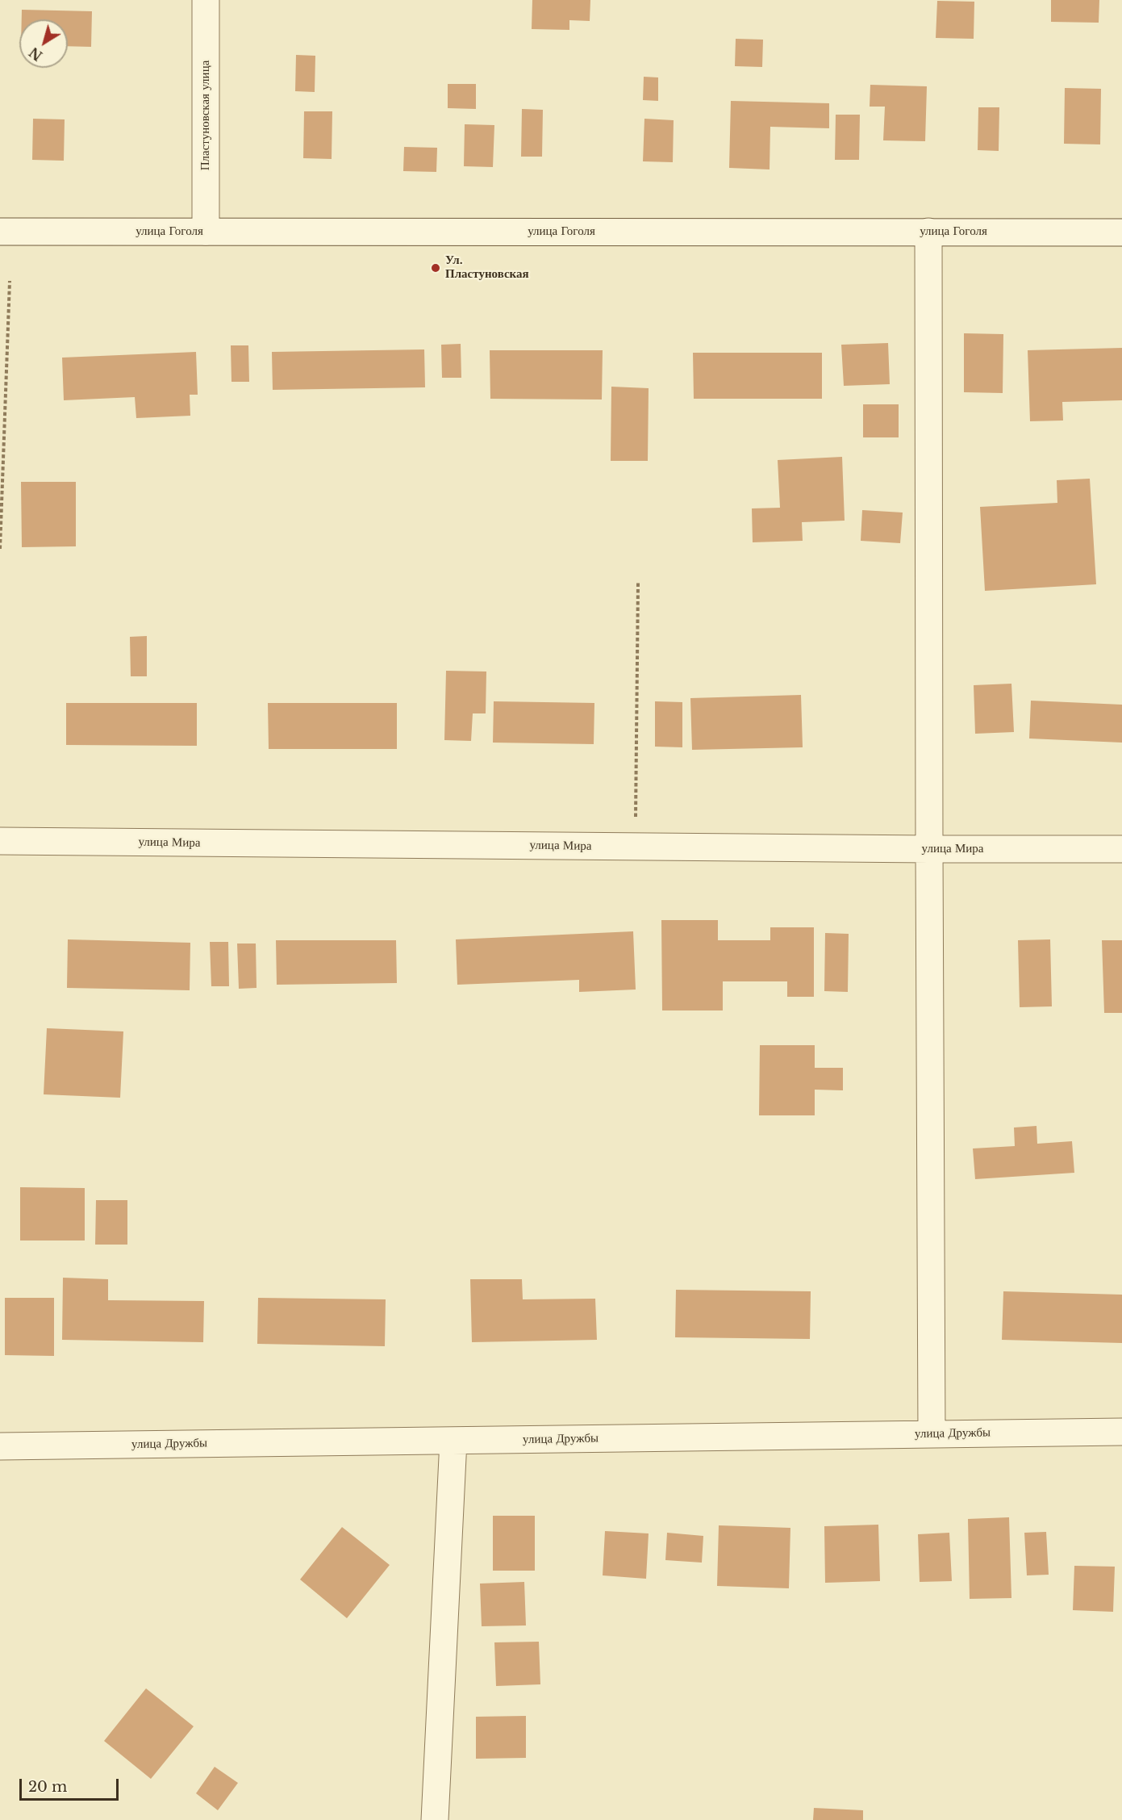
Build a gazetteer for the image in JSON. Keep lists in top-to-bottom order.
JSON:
{
  "streets": {
    "street": [
      "Пластуновская улица",
      "улица Гоголя",
      "улица Мира",
      "улица Дружбы"
    ]
  },
  "crossings": [
    ["Пластуновская улица", "улица Гоголя"]
  ],
  "places": ["Ул. Пластуновская"],
  "scale_bar": "20 m",
  "north": "bottom left"
}
